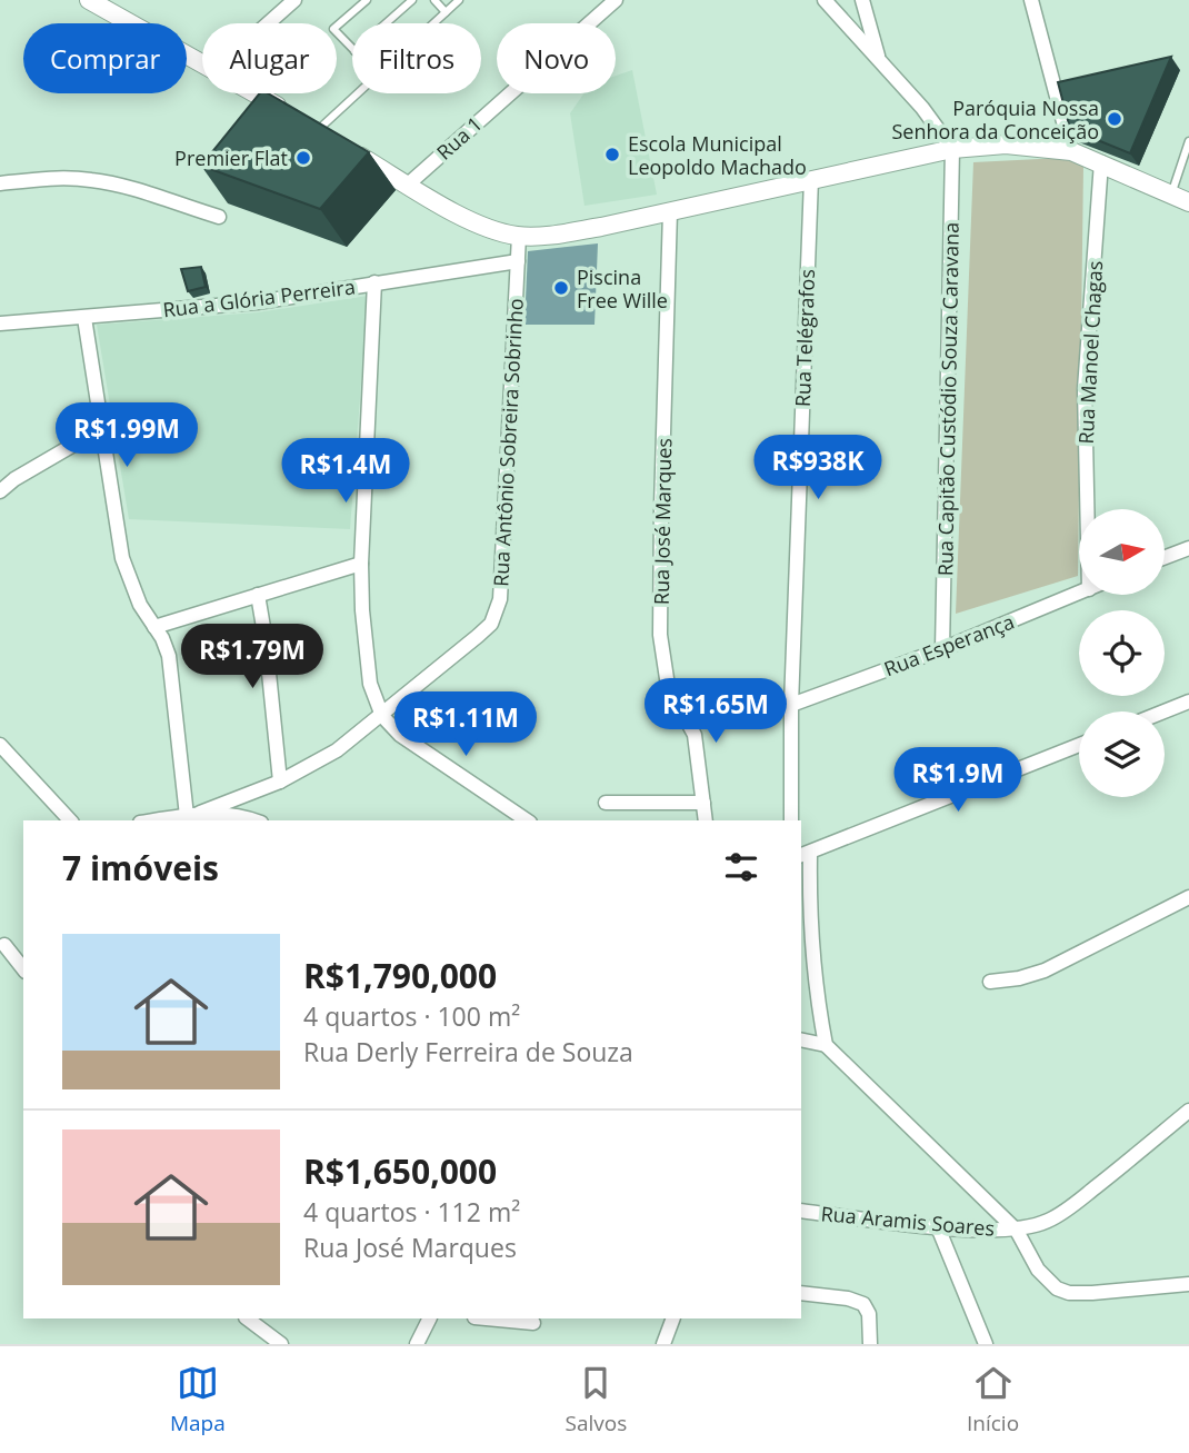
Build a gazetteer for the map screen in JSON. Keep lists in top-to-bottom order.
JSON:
{
  "streets": {
    "street": [
      "Rua 1",
      "Rua a Glória Perreira",
      "Rua Telégrafos",
      "Rua Manoel Chagas",
      "Rua Capitão Custódio Souza Caravana",
      "Rua Antônio Sobreira Sobrinho",
      "Rua José Marques",
      "Rua Esperança",
      "Rua Aramis Soares"
    ]
  },
  "crossings": [
    ["Rua a Glória Perreira", "Rua Antônio Sobreira Sobrinho"],
    ["Rua Telégrafos", "Rua Esperança"],
    ["Rua Capitão Custódio Souza Caravana", "Rua Esperança"]
  ],
  "places": [
    "Paróquia Nossa Senhora da Conceição",
    "Escola Municipal Leopoldo Machado",
    "Premier Flat",
    "Piscina Free Wille"
  ],
  "north": "right",
  "page": {
    "chip": [
      "Comprar",
      "Alugar",
      "Filtros",
      "Novo"
    ],
    "price": [
      "R$1.99M",
      "R$938K",
      "R$1.4M",
      "R$1.79M",
      "R$1.65M",
      "R$1.11M",
      "R$1.9M"
    ],
    "heading": "7 imóveis",
    "list": [
      {
        "name": "R$1,790,000",
        "note": "4 quartos · 100 m² · Rua Derly Ferreira de Souza"
      },
      {
        "name": "R$1,650,000",
        "note": "4 quartos · 112 m² · Rua José Marques"
      }
    ],
    "tabs": ["Mapa", "Salvos", "Início"]
  }
}
